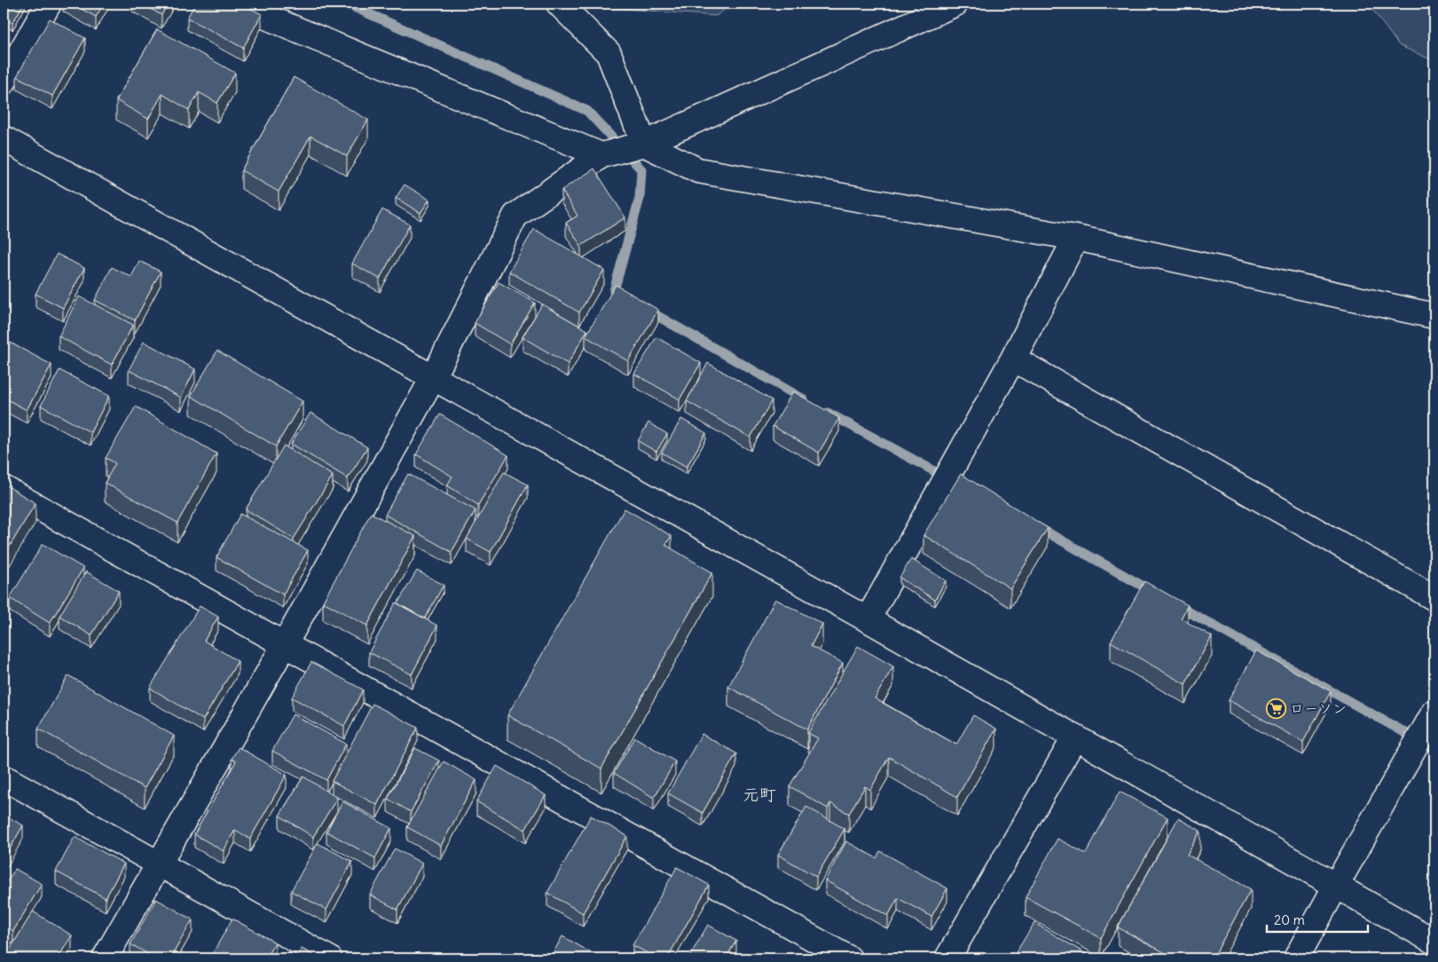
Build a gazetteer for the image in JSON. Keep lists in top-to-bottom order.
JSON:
{
  "districts": ["元町"],
  "places": {
    "supermarket": ["ローソン"]
  },
  "scale_bar": "20 m"
}
